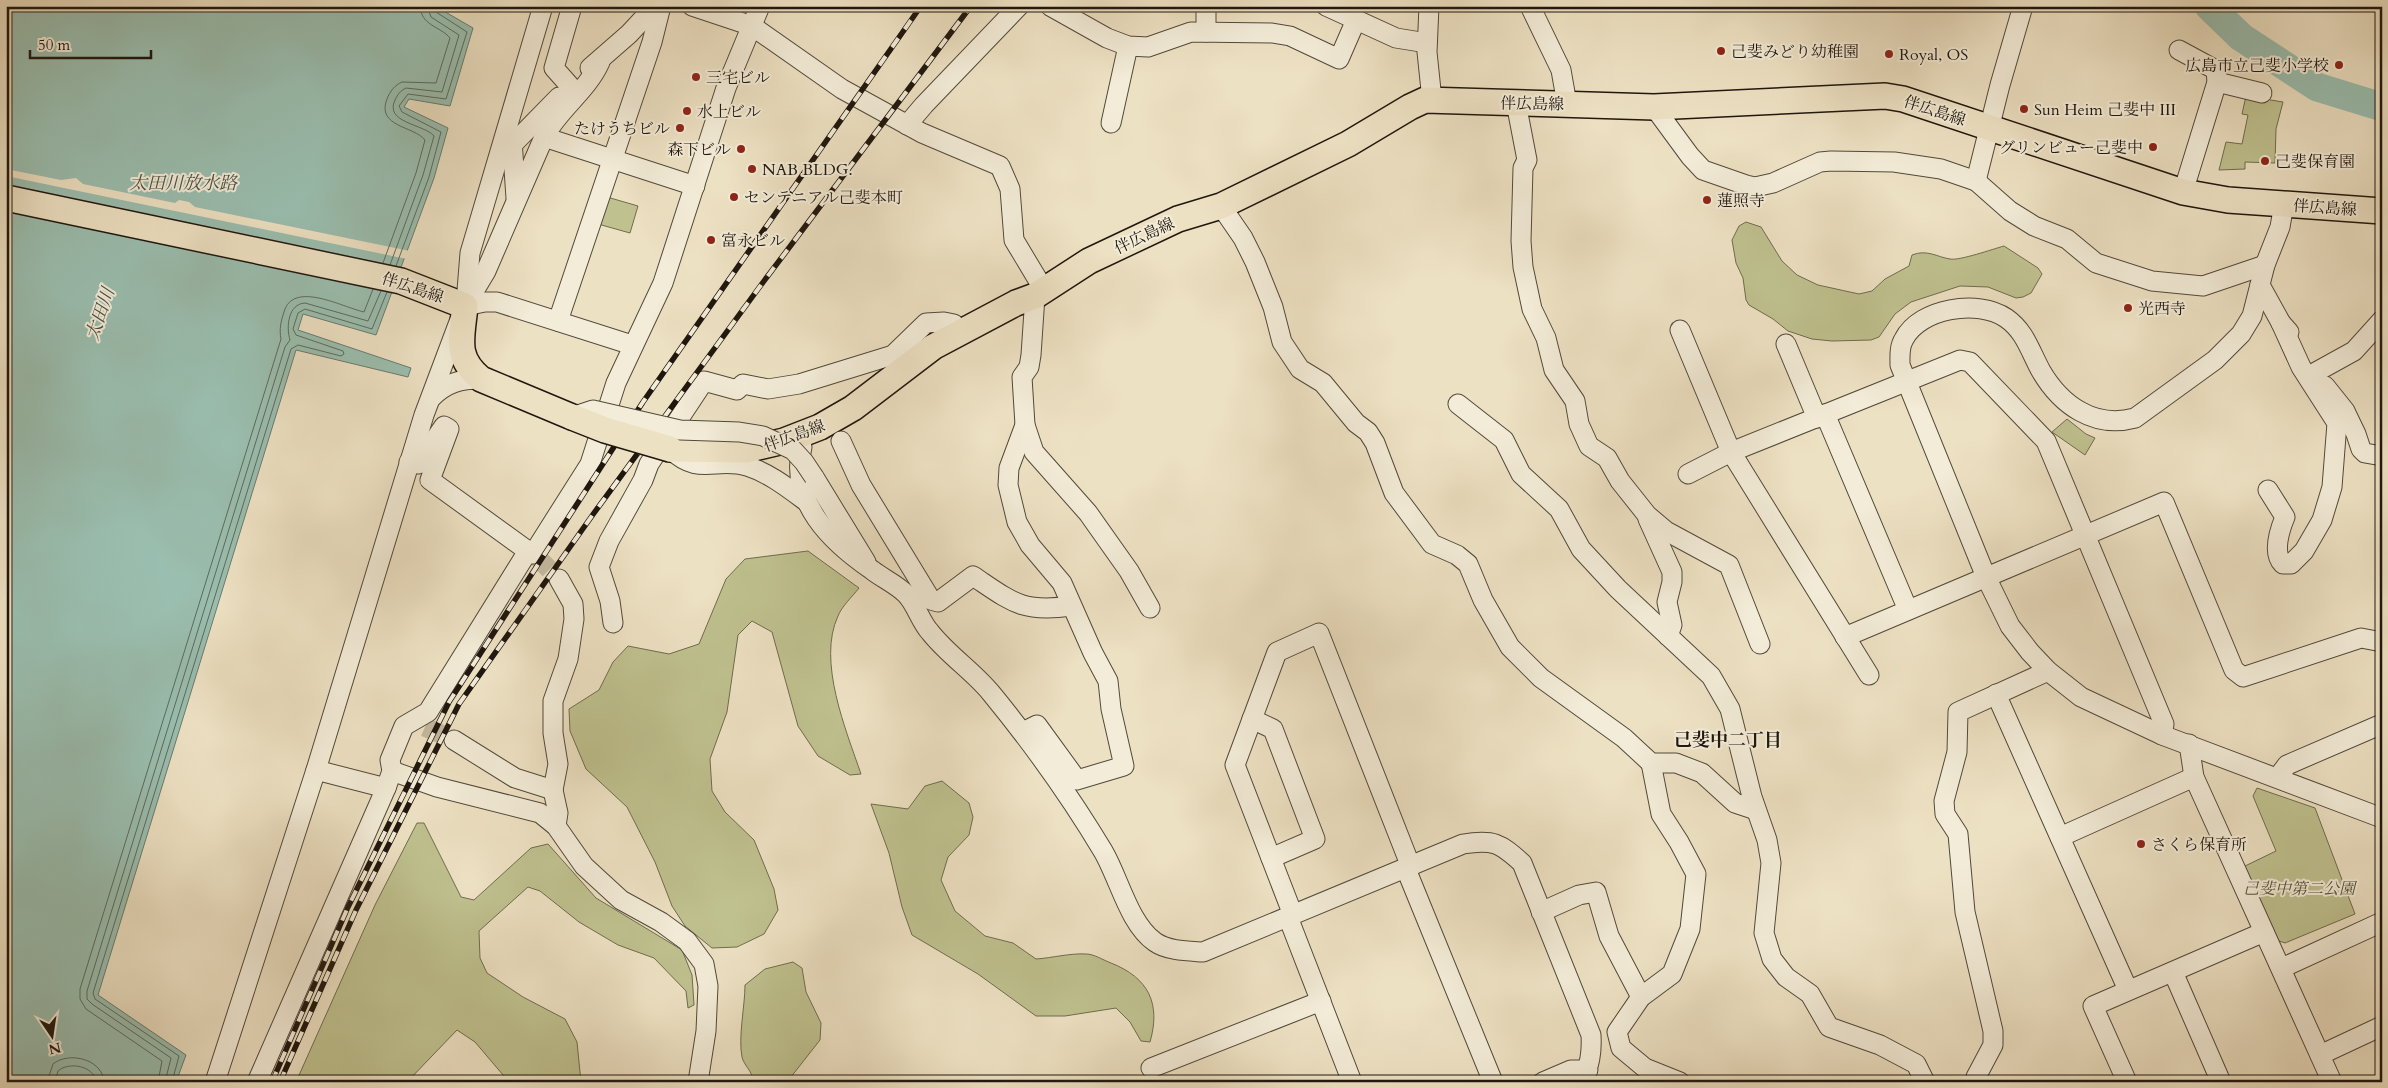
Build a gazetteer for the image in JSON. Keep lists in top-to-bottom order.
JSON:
{
  "streets": {
    "main road": ["伴広島線"]
  },
  "districts": ["己斐中二丁目"],
  "water": ["太田川放水路", "太田川"],
  "parks": ["己斐中第二公園"],
  "places": [
    "己斐みどり幼稚園",
    "Royal, OS",
    "広島市立己斐小学校",
    "三宅ビル",
    "Sun Heim 己斐中 III",
    "水上ビル",
    "たけうちビル",
    "グリンビュー己斐中",
    "森下ビル",
    "己斐保育園",
    "NAB BLDG.",
    "センテニアル己斐本町",
    "蓮照寺",
    "富永ビル",
    "光西寺",
    "さくら保育所"
  ],
  "scale_bar": "50 m",
  "north": "bottom"
}
